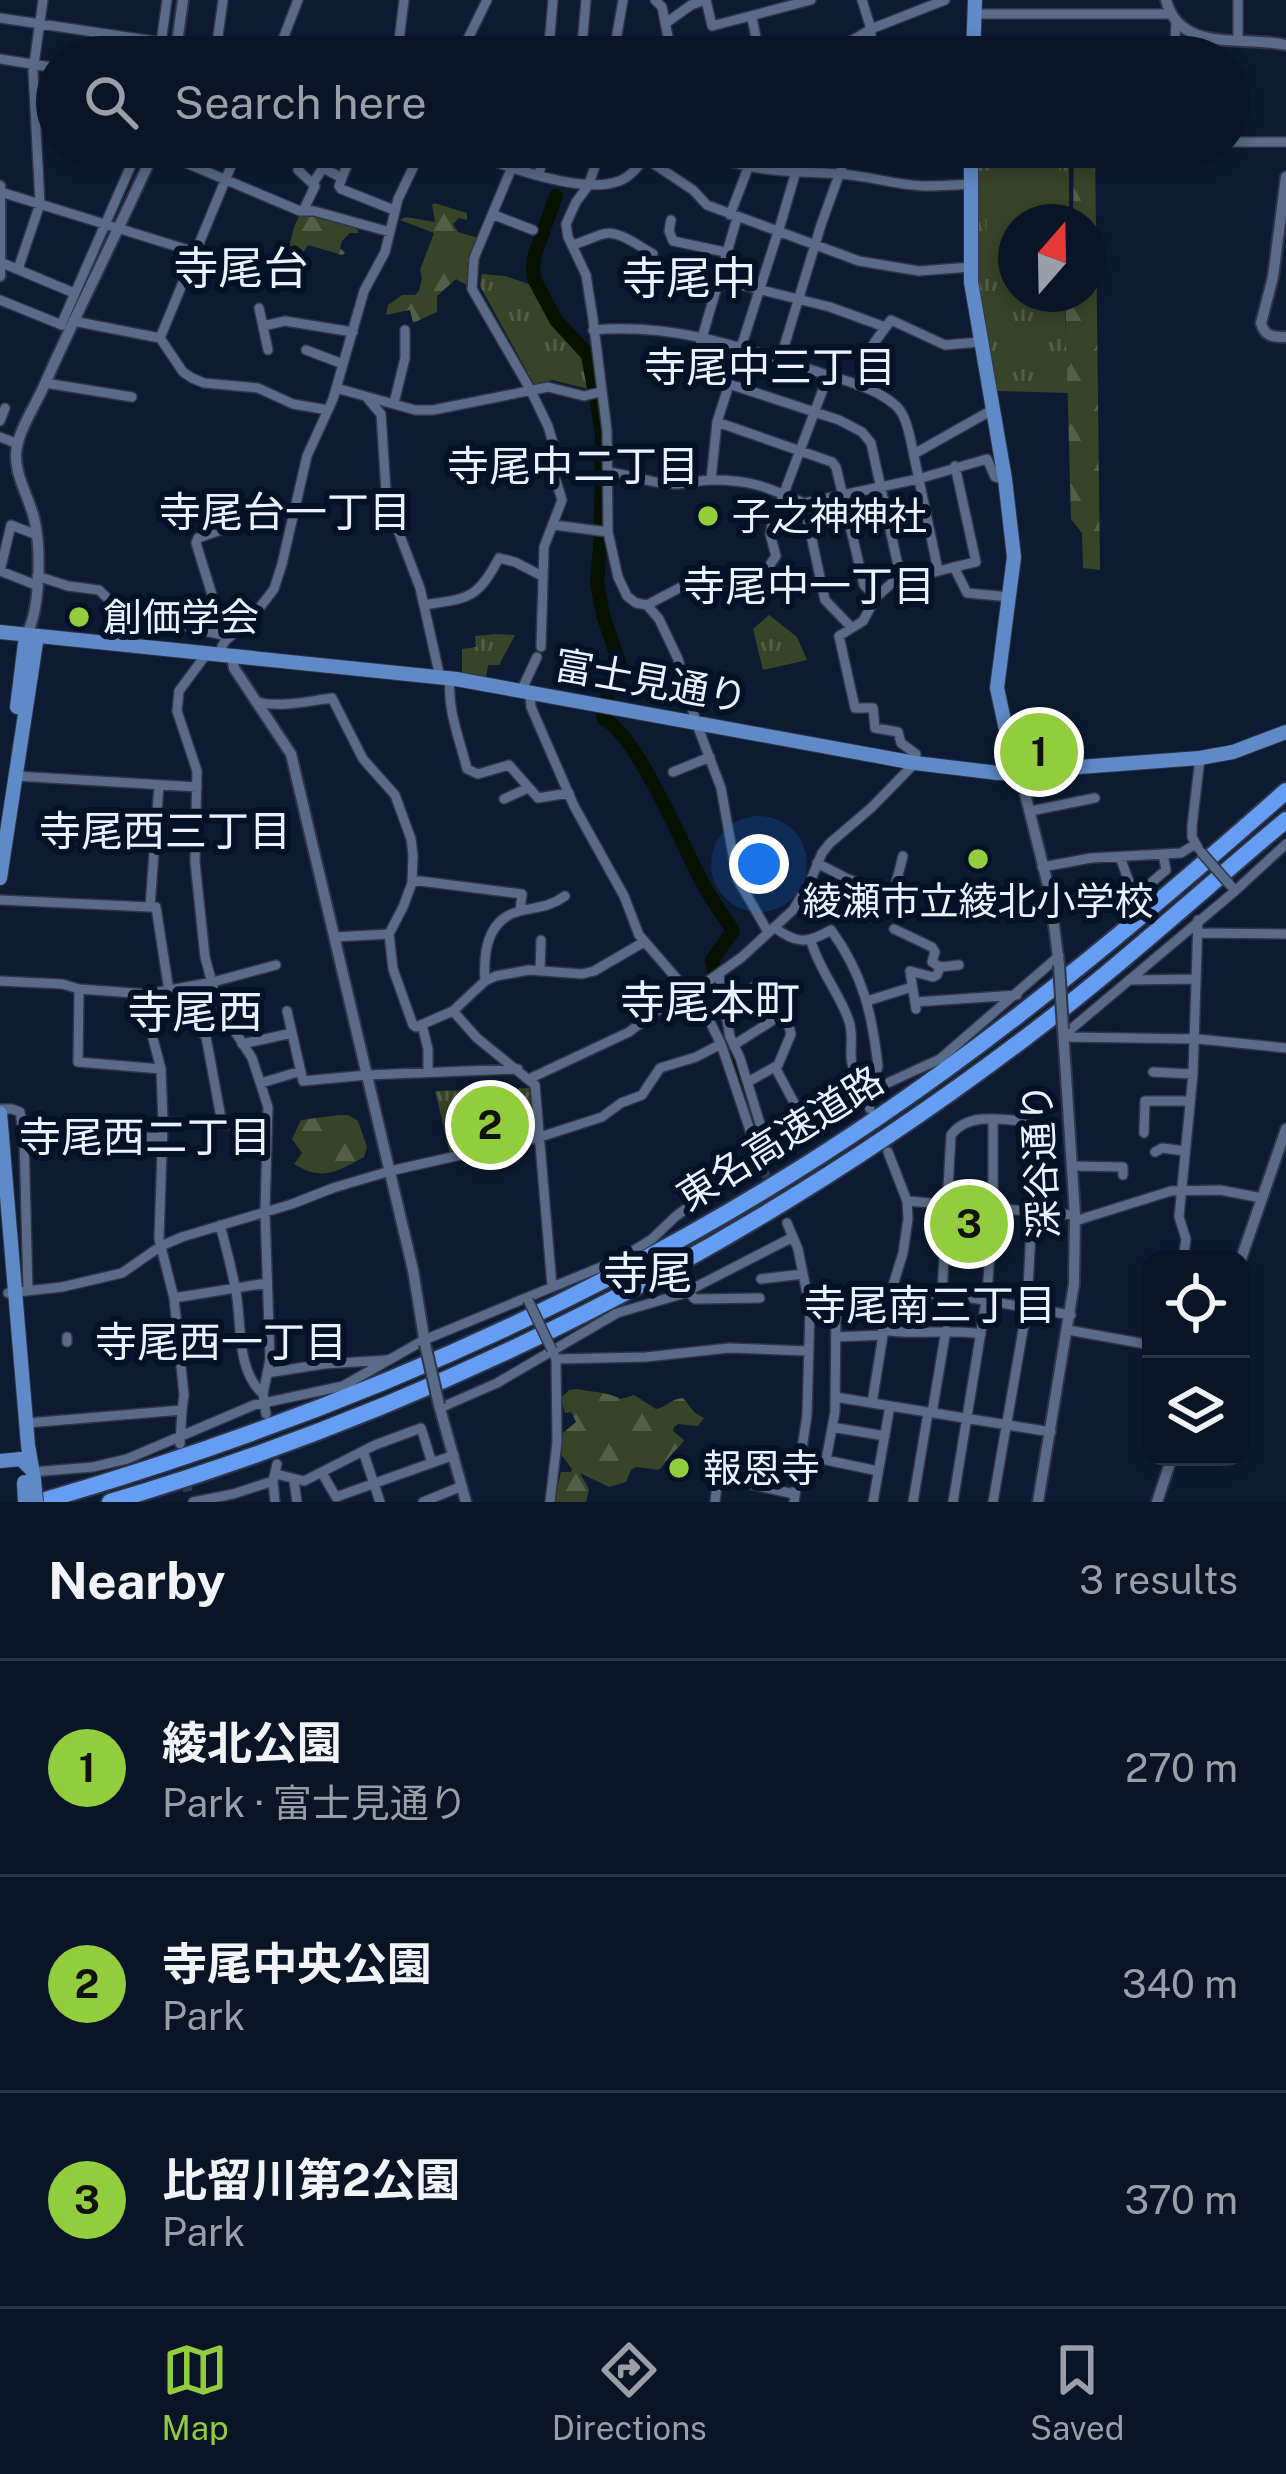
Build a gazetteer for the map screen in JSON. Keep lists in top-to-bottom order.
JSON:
{
  "streets": {
    "highway": ["東名高速道路"],
    "main road": ["富士見通り"],
    "street": ["深谷通り"]
  },
  "districts": [
    "寺尾台",
    "寺尾中",
    "寺尾中三丁目",
    "寺尾中二丁目",
    "寺尾台一丁目",
    "寺尾中一丁目",
    "寺尾西三丁目",
    "寺尾本町",
    "寺尾西",
    "寺尾西二丁目",
    "寺尾",
    "寺尾南三丁目",
    "寺尾西一丁目"
  ],
  "places": [
    "子之神神社",
    "創価学会",
    "綾瀬市立綾北小学校",
    "報恩寺"
  ],
  "north": "top",
  "page": {
    "search": "Search here",
    "pins": ["1", "2", "3"],
    "heading": ["Nearby", "3 results"],
    "list": [
      {
        "mark": "1",
        "name": "綾北公園",
        "note": "Park · 富士見通り",
        "value": "270 m"
      },
      {
        "mark": "2",
        "name": "寺尾中央公園",
        "note": "Park",
        "value": "340 m"
      },
      {
        "mark": "3",
        "name": "比留川第2公園",
        "note": "Park",
        "value": "370 m"
      }
    ],
    "nav": ["Map", "Directions", "Saved"]
  }
}
